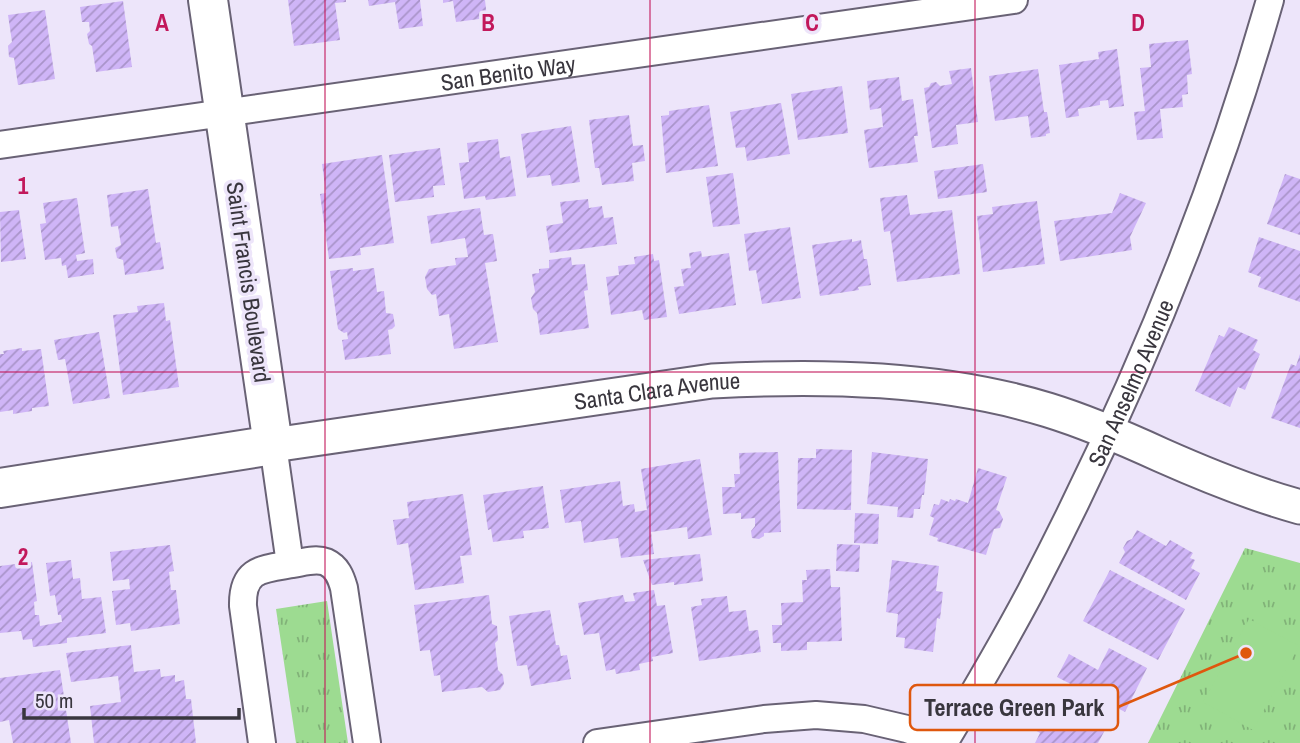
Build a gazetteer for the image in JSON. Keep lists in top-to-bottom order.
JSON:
{
  "streets": {
    "main road": ["Saint Francis Boulevard", "Santa Clara Avenue"],
    "street": ["San Benito Way", "San Anselmo Avenue"]
  },
  "crossings": [
    ["San Benito Way", "Saint Francis Boulevard"],
    ["Saint Francis Boulevard", "Santa Clara Avenue"],
    ["San Anselmo Avenue", "Santa Clara Avenue"]
  ],
  "places": ["Terrace Green Park"],
  "scale_bar": "50 m",
  "grid": {
    "columns": [
      "A",
      "B",
      "C",
      "D"
    ],
    "rows": ["1", "2"]
  }
}
